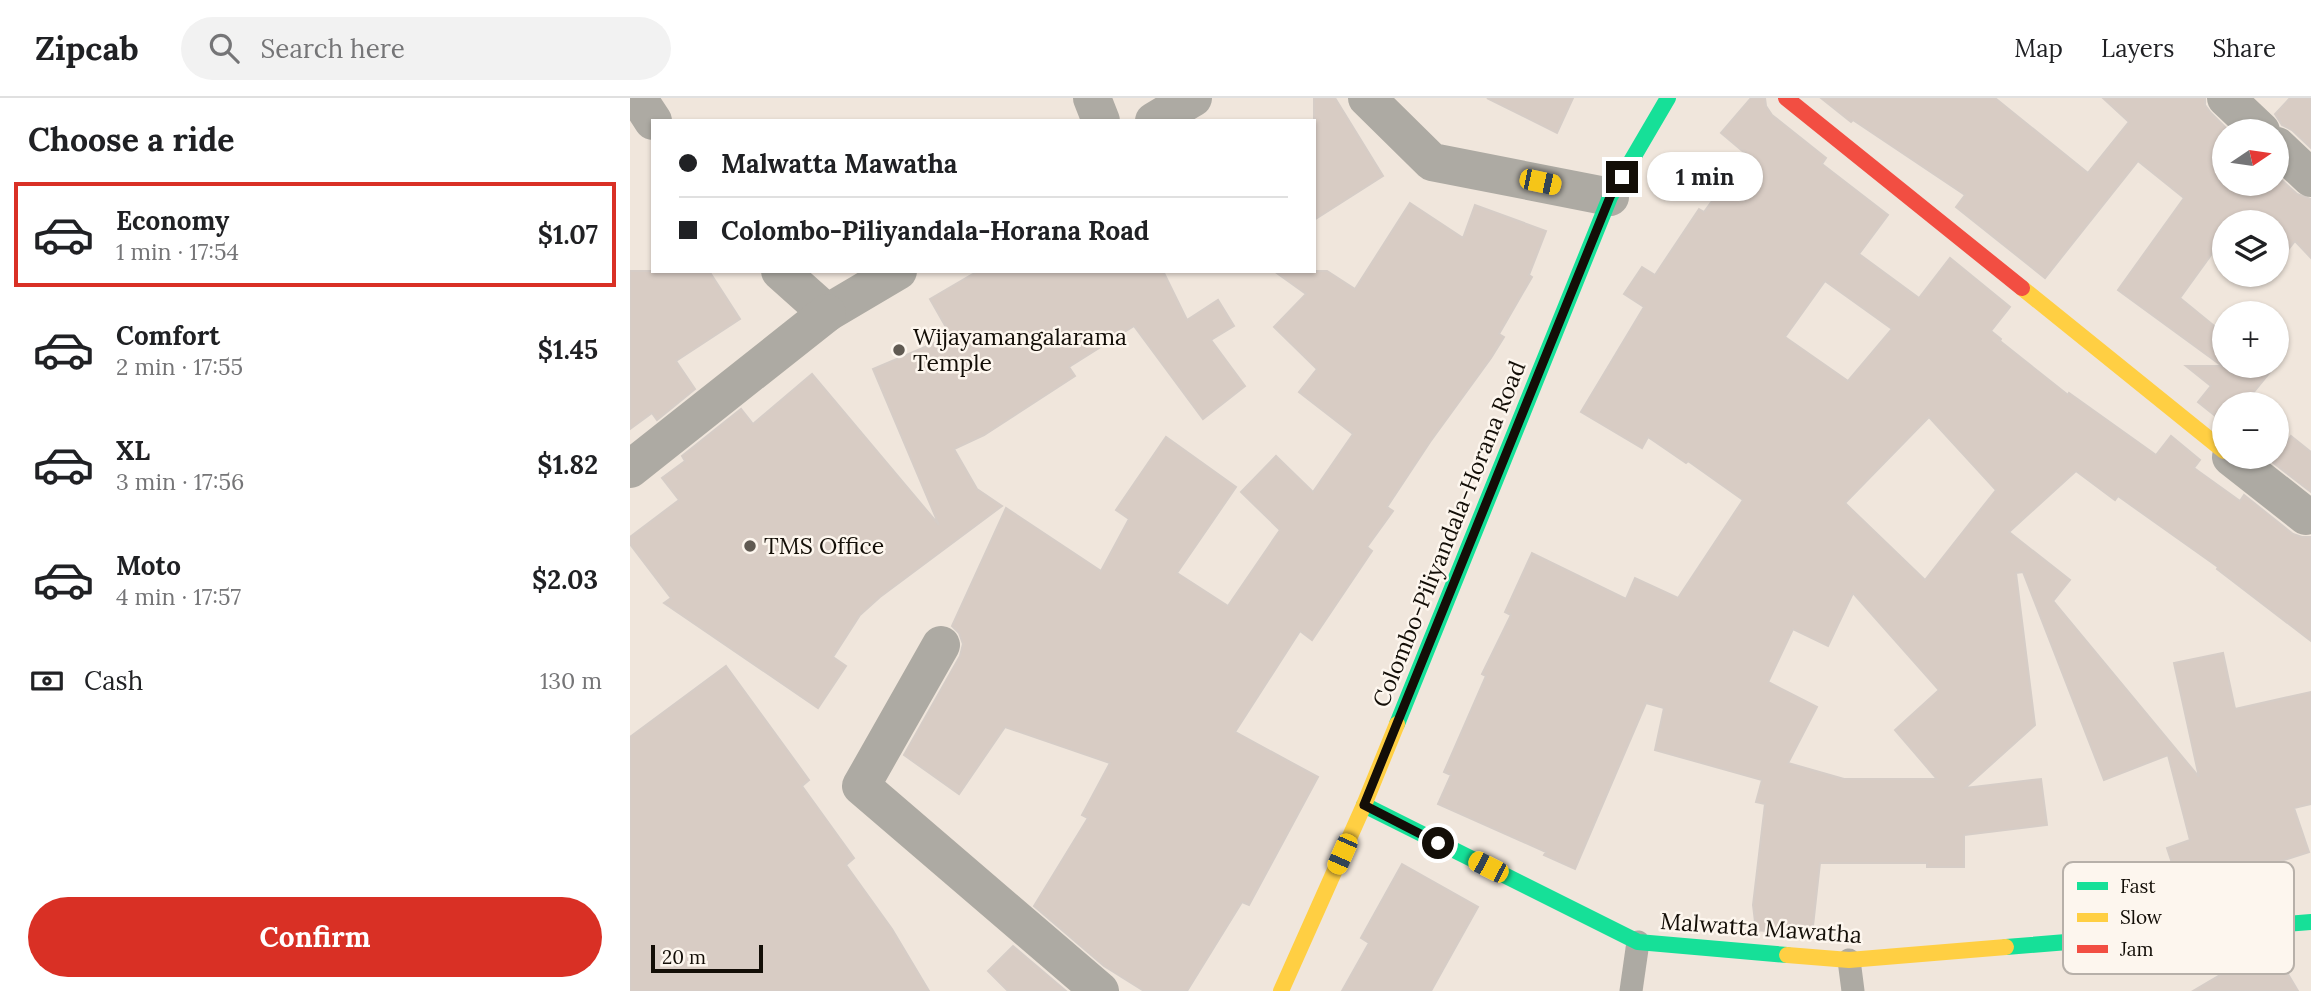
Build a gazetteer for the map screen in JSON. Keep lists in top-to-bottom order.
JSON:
{
  "streets": {
    "street": ["Colombo-Piliyandala-Horana Road", "Malwatta Mawatha"]
  },
  "crossings": [
    ["Colombo-Piliyandala-Horana Road", "Malwatta Mawatha"]
  ],
  "places": ["Wijayamangalarama Temple", "TMS Office"],
  "legend": ["Fast", "Slow", "Jam"],
  "scale_bar": "20 m",
  "north": "right",
  "page": {
    "header": "Zipcab",
    "search": "Search here",
    "nav": ["Map", "Layers", "Share"],
    "heading": "Choose a ride",
    "map_buttons": ["+", "−"],
    "banner": ["Malwatta Mawatha", "Colombo-Piliyandala-Horana Road"],
    "bubble": "1 min",
    "list": [
      {
        "name": "Economy",
        "note": "1 min · 17:54",
        "value": "$1.07"
      },
      {
        "name": "Comfort",
        "note": "2 min · 17:55",
        "value": "$1.45"
      },
      {
        "name": "XL",
        "note": "3 min · 17:56",
        "value": "$1.82"
      },
      {
        "name": "Moto",
        "note": "4 min · 17:57",
        "value": "$2.03"
      }
    ],
    "pay": ["Cash", "130 m"],
    "buttons": "Confirm",
    "scale": "20 m"
  }
}
